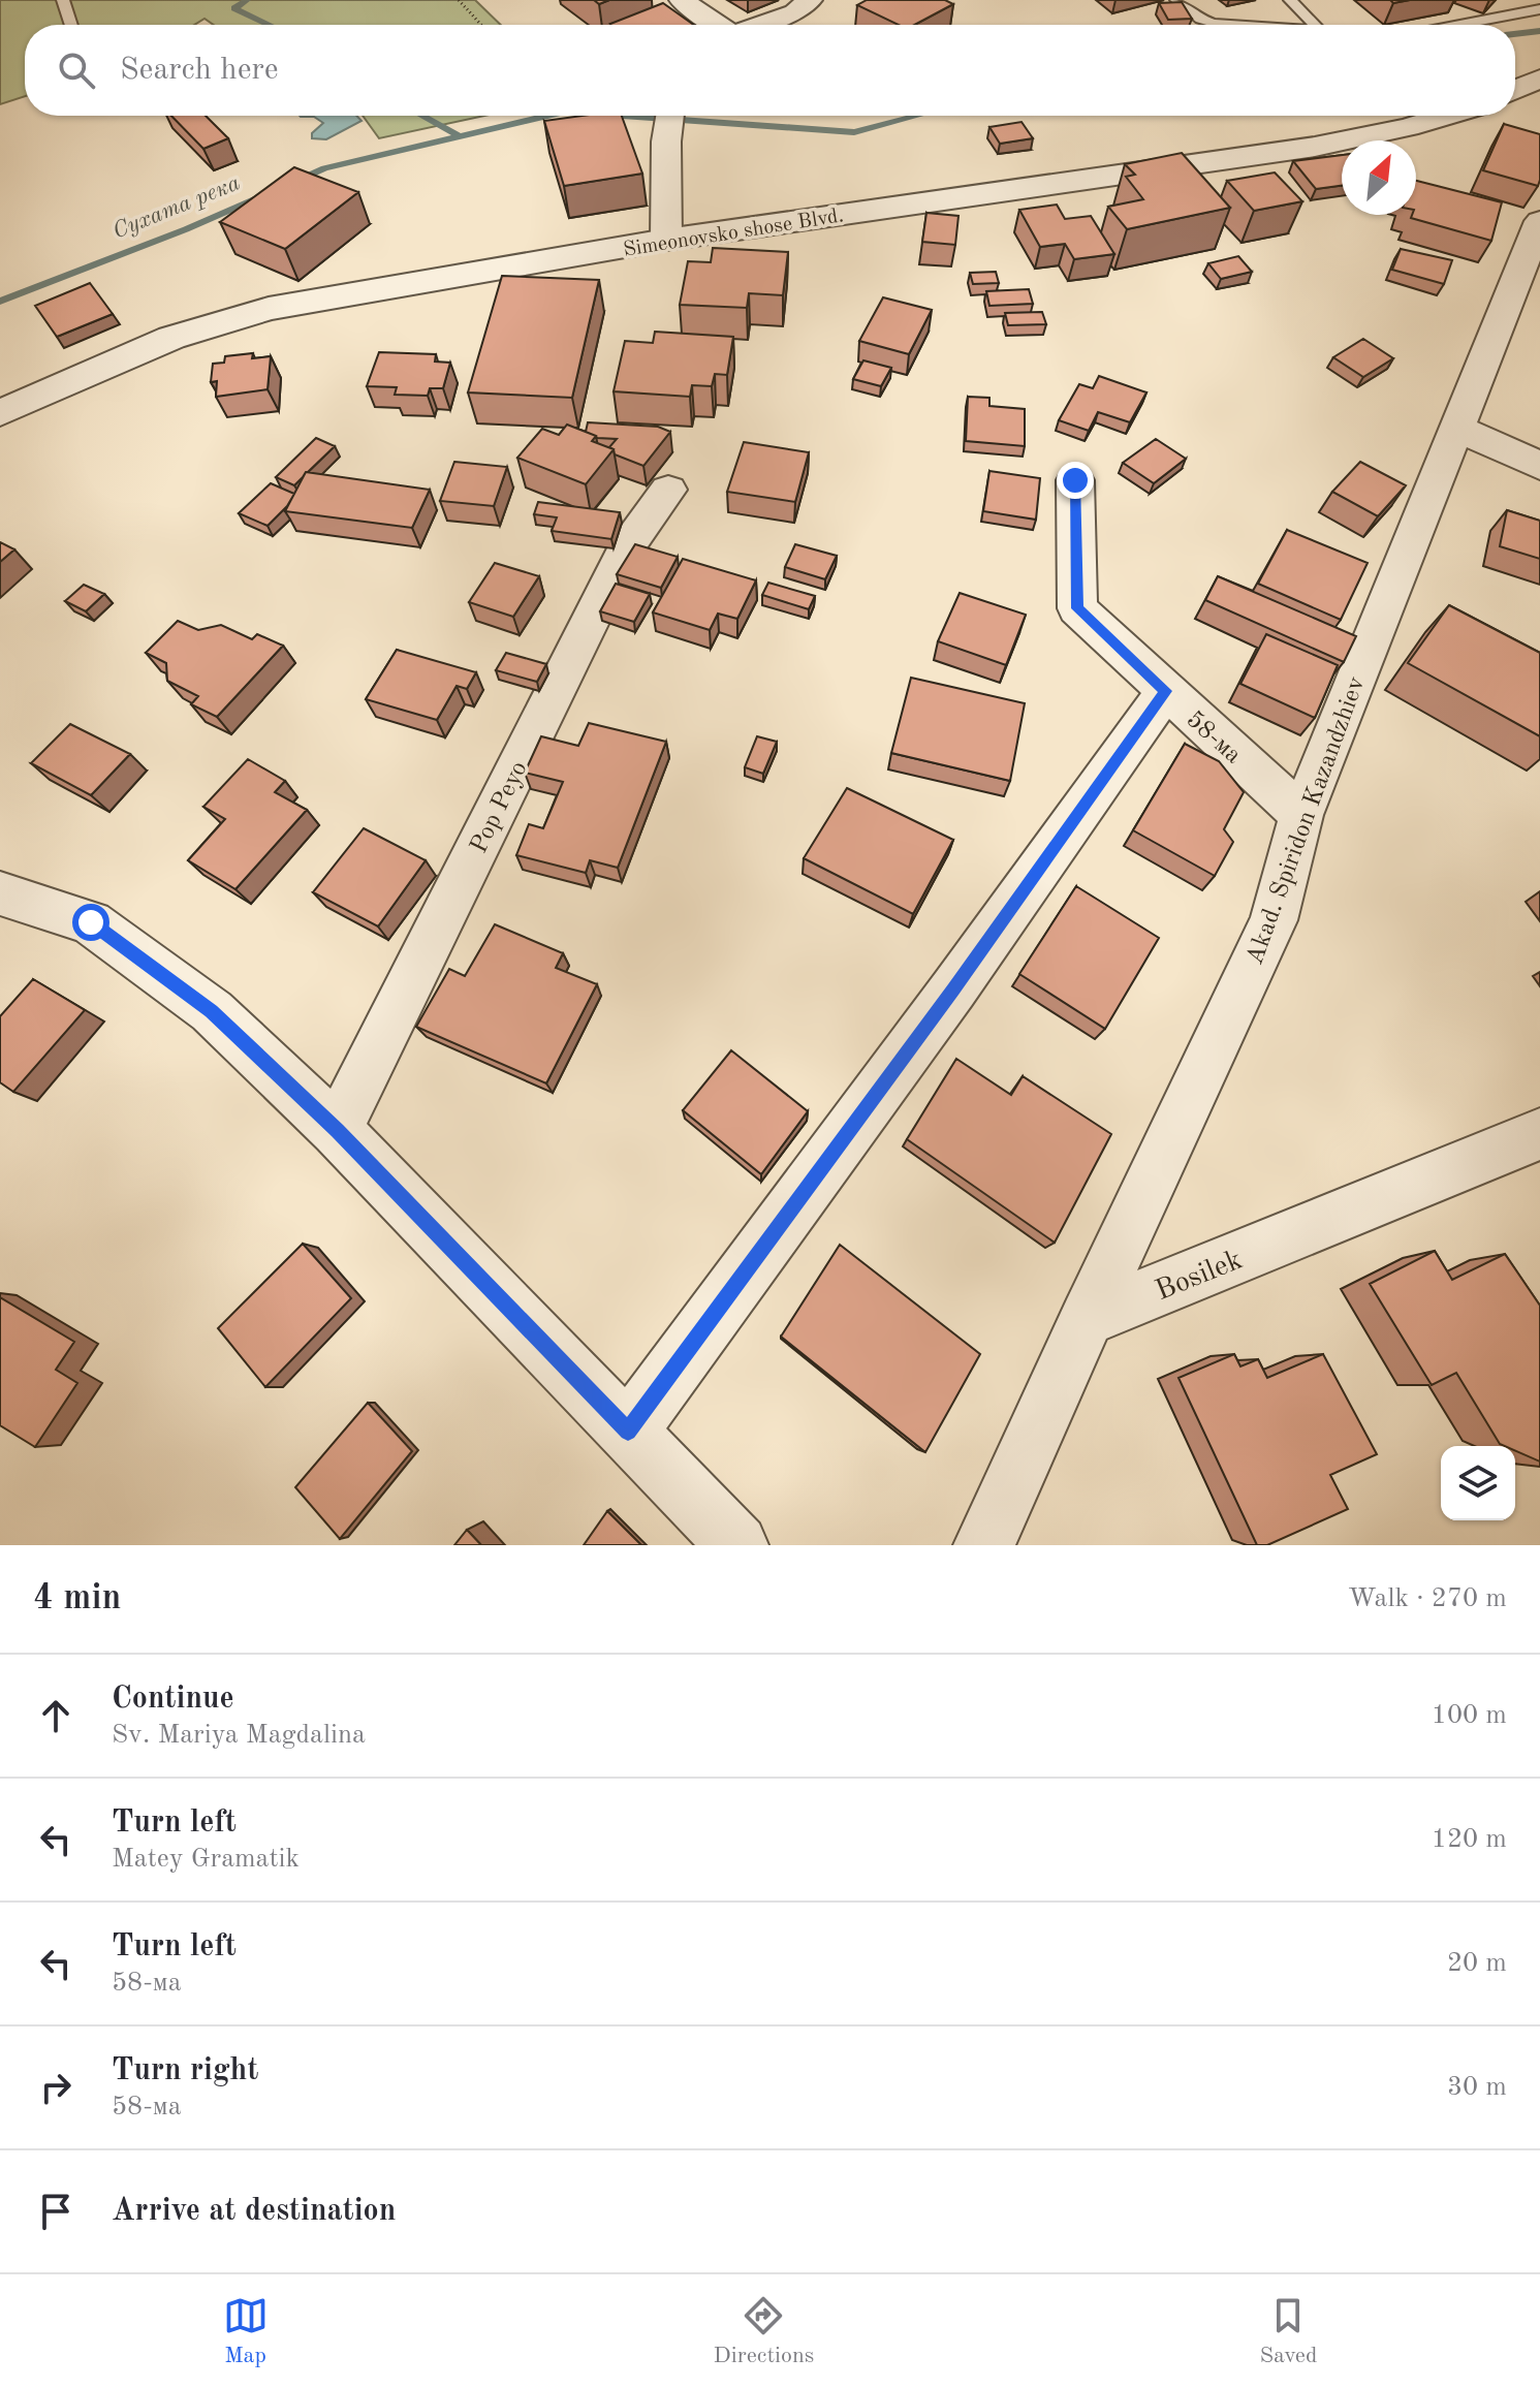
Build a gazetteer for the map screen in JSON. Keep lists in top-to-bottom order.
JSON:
{
  "streets": {
    "street": [
      "Simeonovsko shose Blvd.",
      "58-ма",
      "Pop Peyo",
      "Akad. Spiridon Kazandzhiev",
      "Bosilek"
    ]
  },
  "crossings": [
    ["58-ма", "Akad. Spiridon Kazandzhiev"],
    ["Akad. Spiridon Kazandzhiev", "Bosilek"]
  ],
  "water": ["Сухата река"],
  "north": "top right",
  "page": {
    "search": "Search here",
    "heading": ["4 min", "Walk · 270 m"],
    "list": [
      ["Continue", "Sv. Mariya Magdalina", "100 m"],
      ["Turn left", "Matey Gramatik", "120 m"],
      ["Turn left", "58-ма", "20 m"],
      ["Turn right", "58-ма", "30 m"],
      "Arrive at destination"
    ],
    "nav": ["Map", "Directions", "Saved"]
  }
}
